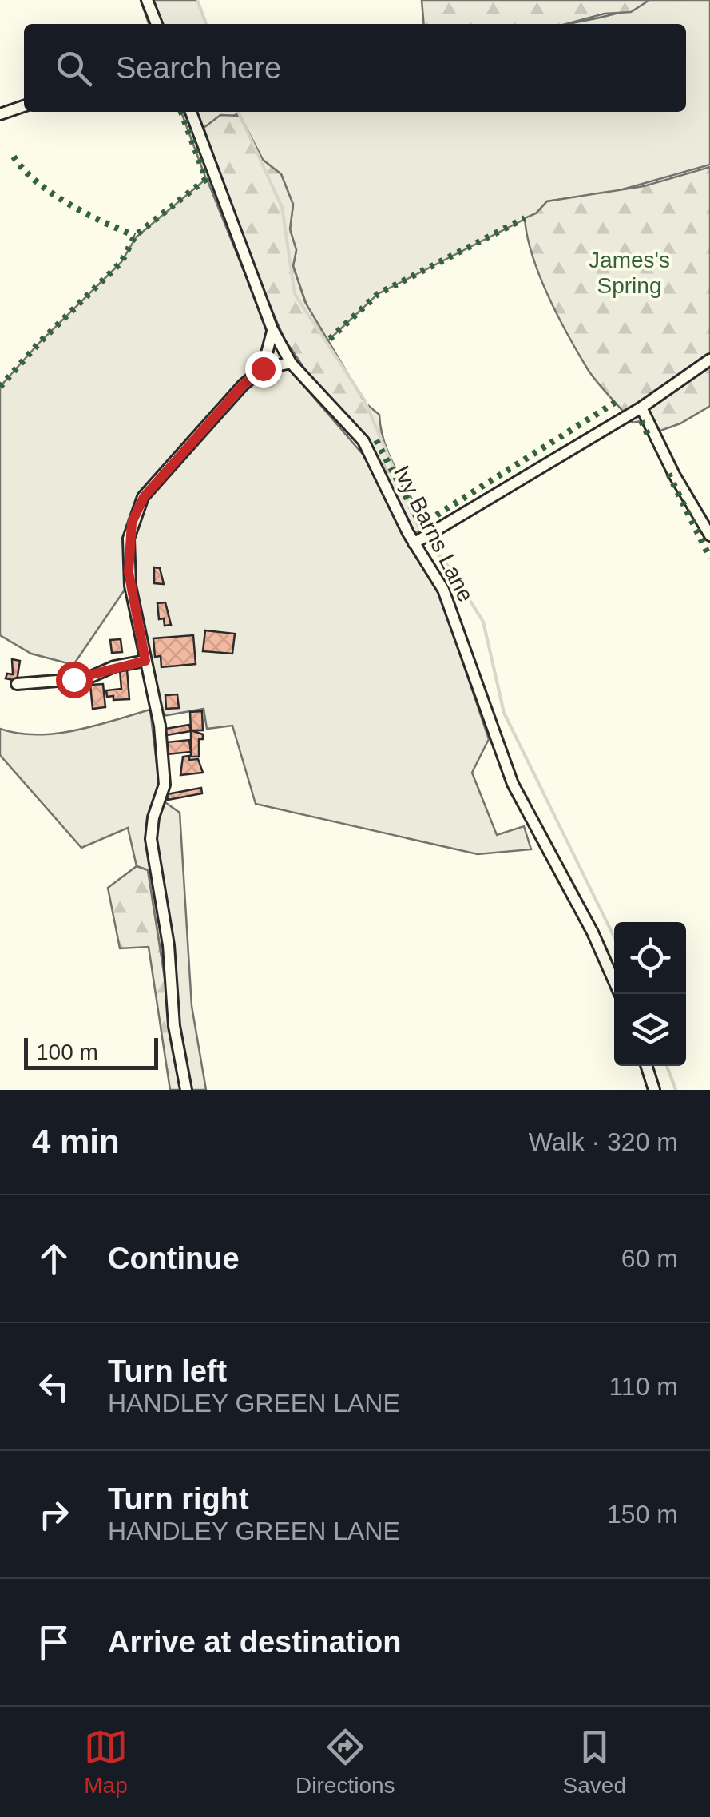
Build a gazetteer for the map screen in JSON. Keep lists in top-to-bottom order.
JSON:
{
  "streets": {
    "street": ["Ivy Barns Lane"]
  },
  "parks": ["James's Spring"],
  "scale_bar": "100 m",
  "page": {
    "search": "Search here",
    "scale": "100 m",
    "heading": ["4 min", "Walk · 320 m"],
    "list": [
      ["Continue", "60 m"],
      ["Turn left", "HANDLEY GREEN LANE", "110 m"],
      ["Turn right", "HANDLEY GREEN LANE", "150 m"],
      "Arrive at destination"
    ],
    "nav": ["Map", "Directions", "Saved"]
  }
}
